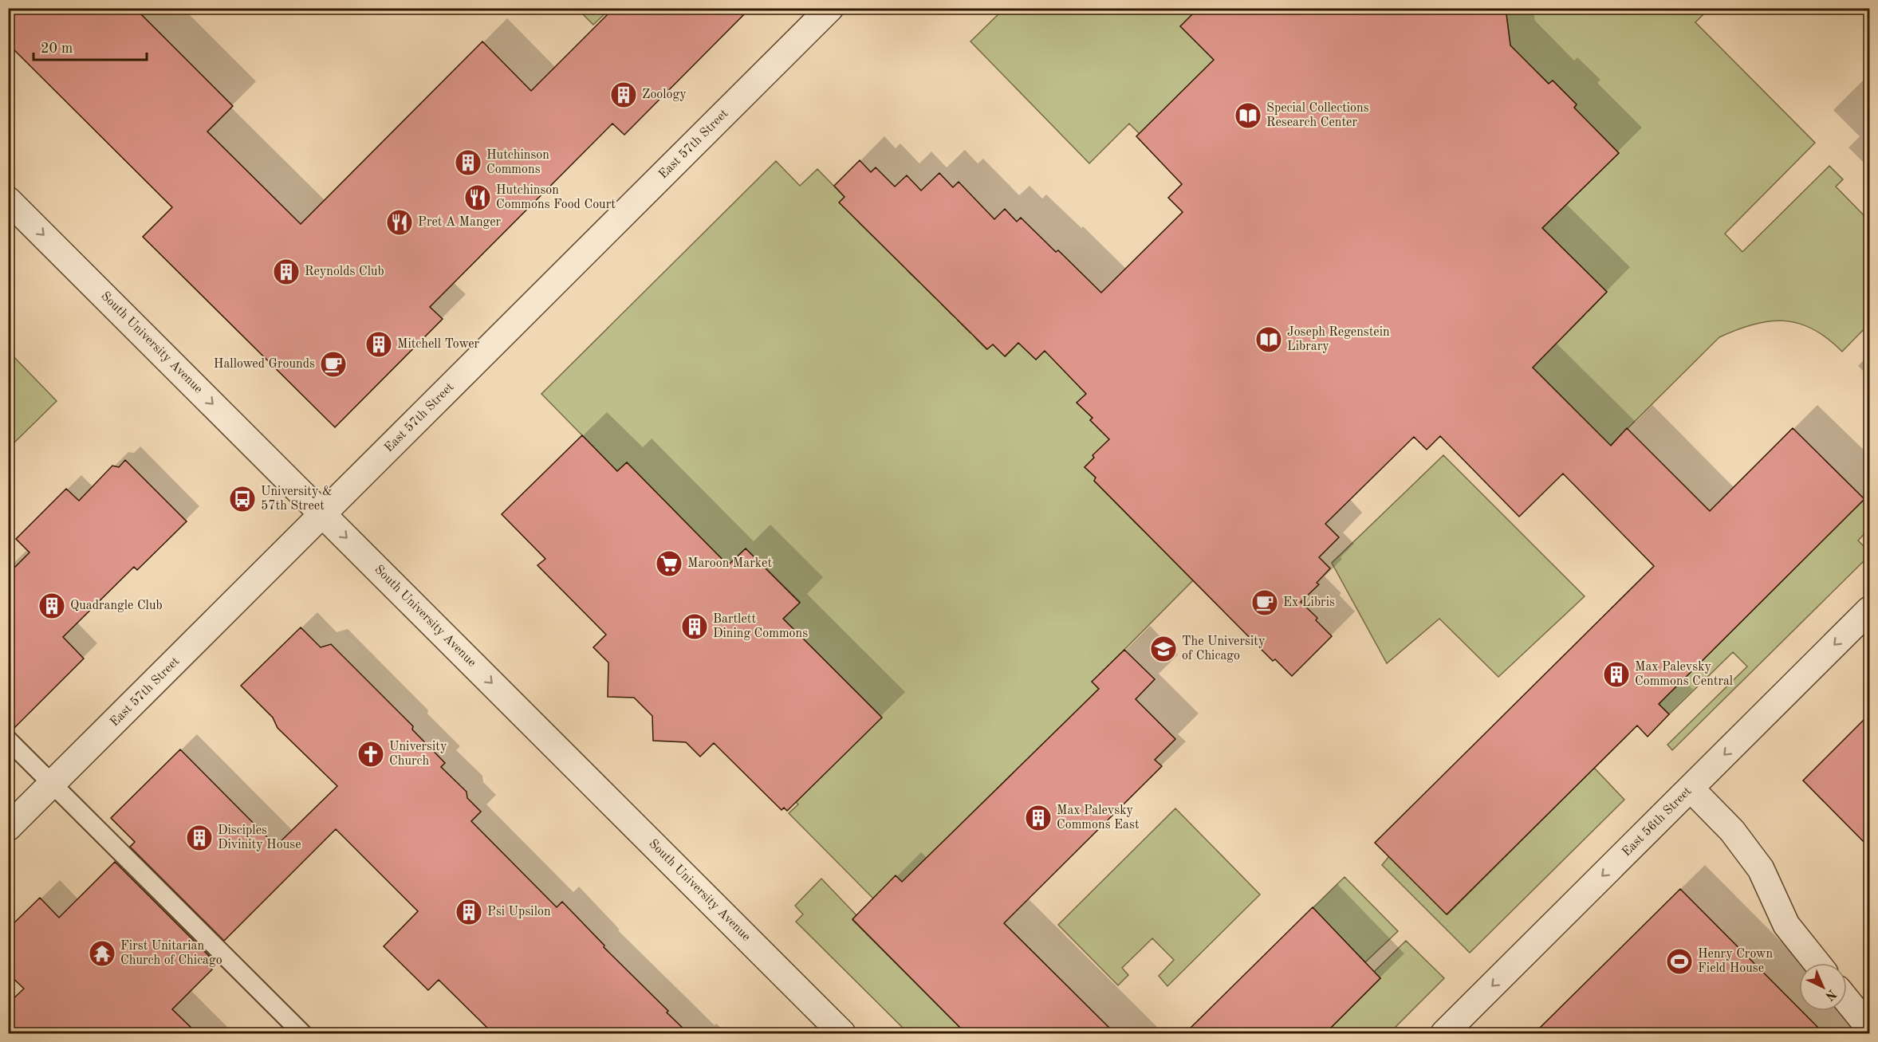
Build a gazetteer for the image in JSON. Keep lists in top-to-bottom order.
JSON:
{
  "streets": {
    "street": ["East 57th Street", "South University Avenue", "East 56th Street"]
  },
  "crossings": [
    ["East 57th Street", "South University Avenue"]
  ],
  "one_way": ["South University Avenue", "East 56th Street"],
  "places": {
    "building": [
      "Zoology",
      "Hutchinson Commons",
      "Reynolds Club",
      "Mitchell Tower",
      "Quadrangle Club",
      "Bartlett Dining Commons",
      "Max Palevsky Commons Central",
      "Max Palevsky Commons East",
      "Disciples Divinity House",
      "Psi Upsilon"
    ],
    "library": ["Special Collections Research Center", "Joseph Regenstein Library"],
    "restaurant": ["Hutchinson Commons Food Court", "Pret A Manger"],
    "cafe": ["Hallowed Grounds", "Ex Libris"],
    "bus stop": ["University & 57th Street"],
    "supermarket": ["Maroon Market"],
    "school or university": ["The University of Chicago"],
    "church": ["University Church"],
    "temple": ["First Unitarian Church of Chicago"],
    "sports": ["Henry Crown Field House"]
  },
  "scale_bar": "20 m",
  "north": "bottom right"
}
